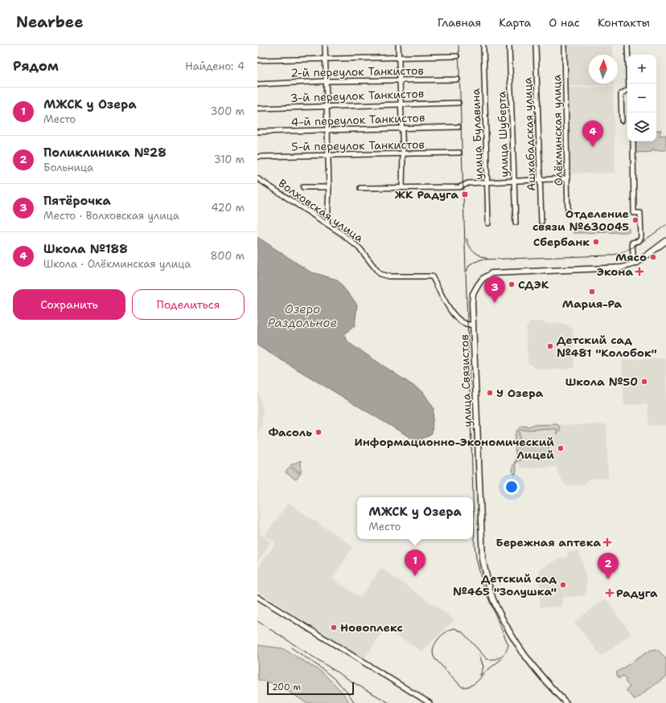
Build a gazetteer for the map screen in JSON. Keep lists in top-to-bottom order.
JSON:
{
  "streets": {
    "main road": ["улица Связистов"],
    "street": [
      "2-й переулок Танкистов",
      "3-й переулок Танкистов",
      "4-й переулок Танкистов",
      "Олёкминская улица",
      "улица Булавина",
      "улица Шуберта",
      "Ашхабадская улица",
      "5-й переулок Танкистов",
      "Волховская улица"
    ]
  },
  "crossings": [
    ["Волховская улица", "улица Связистов"]
  ],
  "water": ["Озеро Раздольное"],
  "places": {
    "transit": ["ЖК Радуга"],
    "other": [
      "Отделение связи №630045",
      "Сбербанк",
      "Мясо",
      "СДЭК",
      "Мария-Ра",
      "Детский сад №481 \"Колобок\"",
      "Школа №50",
      "У Озера",
      "Фасоль",
      "Информационно-Экономический Лицей",
      "Детский сад №465 \"Золушка\"",
      "Новоплекс"
    ],
    "health": ["Экона", "Бережная аптека", "Радуга"]
  },
  "scale_bar": "200 m",
  "north": "top",
  "page": {
    "header": "Nearbee",
    "nav": [
      "Главная",
      "Карта",
      "О нас",
      "Контакты"
    ],
    "heading": ["Рядом", "Найдено: 4"],
    "map_buttons": ["+", "−"],
    "list": [
      {
        "mark": "1",
        "name": "МЖСК у Озера",
        "note": "Место",
        "value": "300 m"
      },
      {
        "mark": "2",
        "name": "Поликлиника №28",
        "note": "Больница",
        "value": "310 m"
      },
      {
        "mark": "3",
        "name": "Пятёрочка",
        "note": "Место · Волховская улица",
        "value": "420 m"
      },
      {
        "mark": "4",
        "name": "Школа №188",
        "note": "Школа · Олёкминская улица",
        "value": "800 m"
      }
    ],
    "pins": [
      "4",
      "3",
      "1",
      "2"
    ],
    "buttons": ["Сохранить", "Поделиться"],
    "popup": ["МЖСК у Озера", "Место"],
    "scale": "200 m"
  }
}
